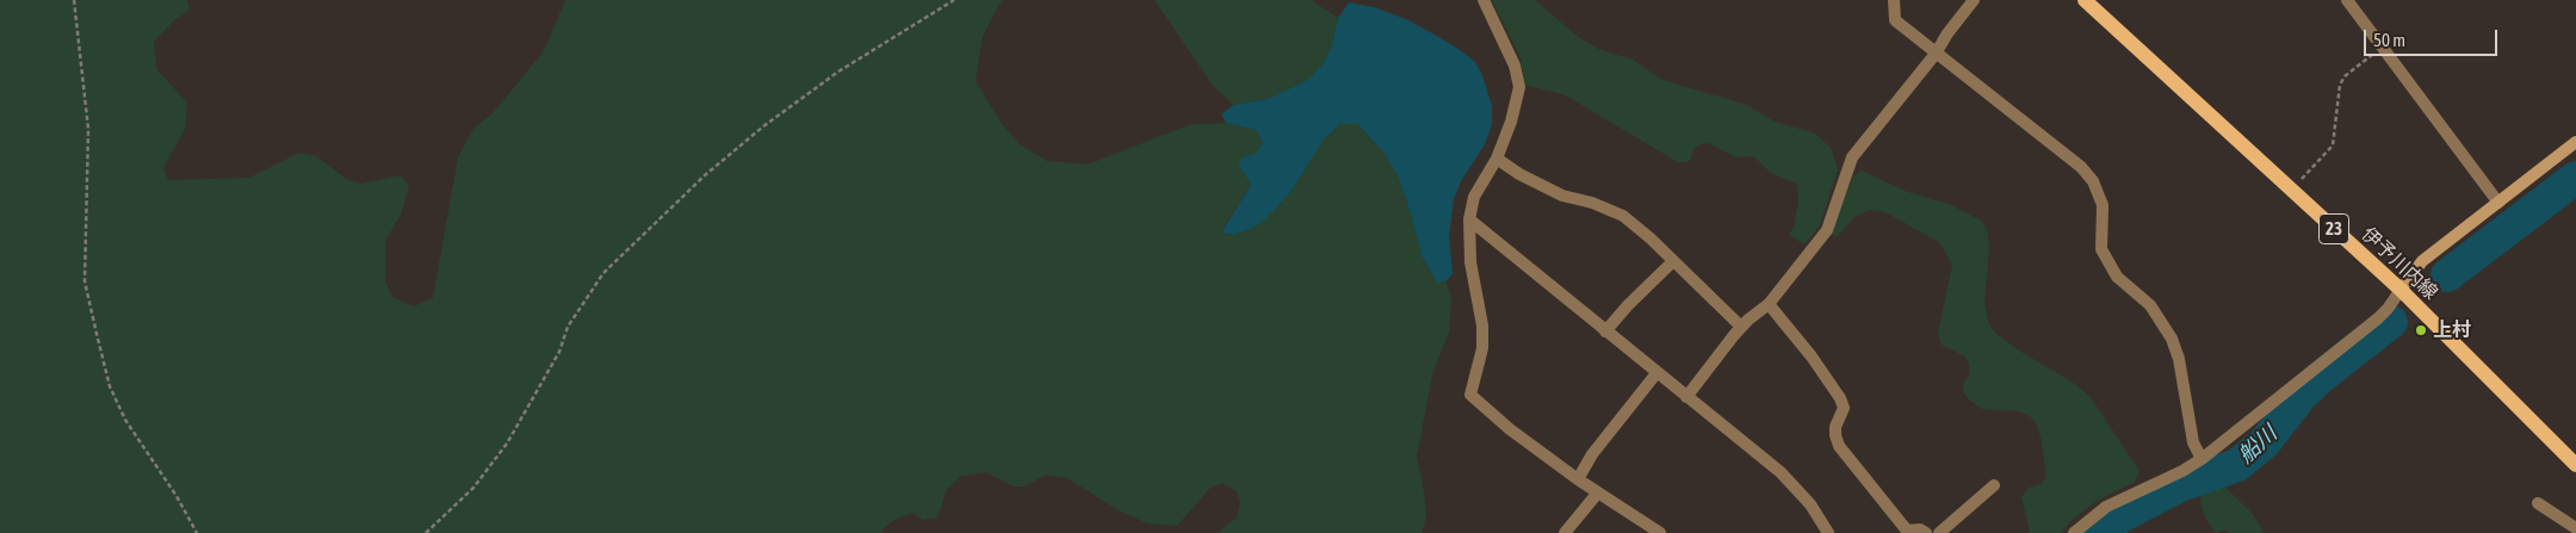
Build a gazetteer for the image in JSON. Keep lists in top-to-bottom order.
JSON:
{
  "streets": {
    "main road": ["23", "伊予川内線"]
  },
  "water": ["船川"],
  "places": ["上村"],
  "scale_bar": "50 m"
}
